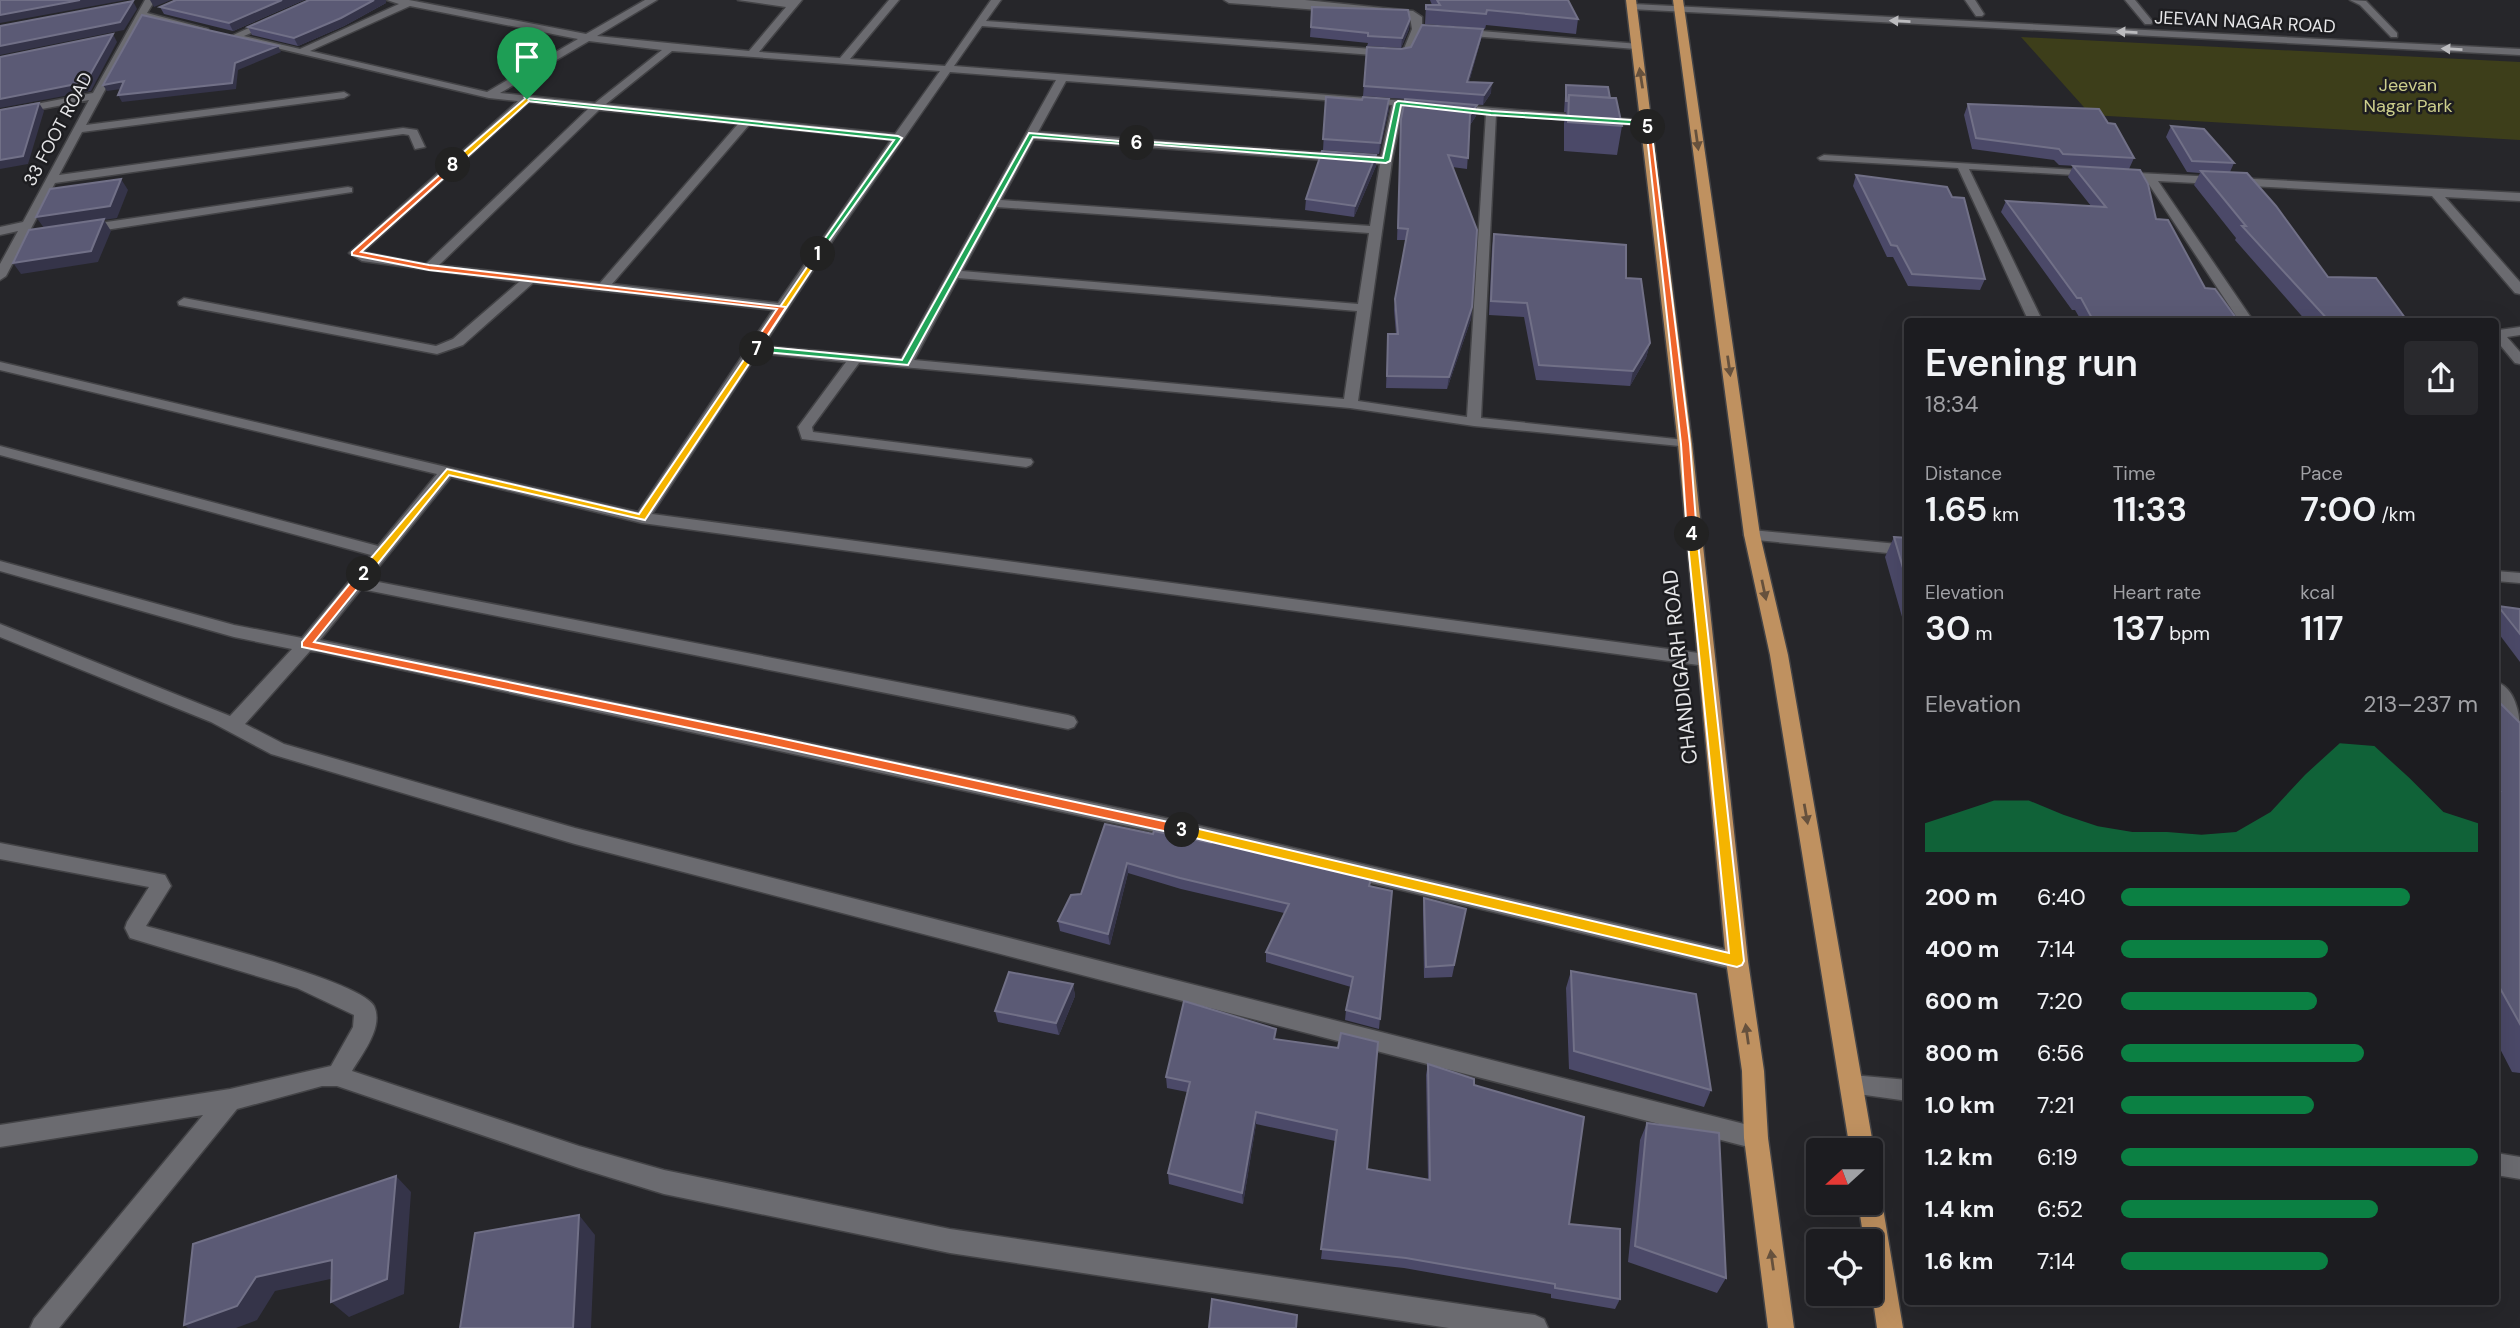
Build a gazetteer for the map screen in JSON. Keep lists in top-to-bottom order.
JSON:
{
  "streets": {
    "main road": ["CHANDIGARH ROAD"],
    "street": ["JEEVAN NAGAR ROAD", "33 FOOT ROAD"]
  },
  "crossings": [
    ["JEEVAN NAGAR ROAD", "CHANDIGARH ROAD"]
  ],
  "parks": ["Jeevan Nagar Park"],
  "north": "left",
  "page": {
    "pins": [
      "5",
      "6",
      "8",
      "1",
      "7",
      "4",
      "2",
      "3"
    ],
    "heading": ["Evening run", "18:34"],
    "stats": [
      ["Distance", "1.65 km"],
      ["Time", "11:33"],
      ["Pace", "7:00 /km"],
      ["Elevation", "30 m"],
      ["Heart rate", "137 bpm"],
      ["kcal", "117"]
    ],
    "chart": ["Elevation", "213–237 m"],
    "list": [
      {
        "name": "200 m",
        "note": "6:40"
      },
      {
        "name": "400 m",
        "note": "7:14"
      },
      {
        "name": "600 m",
        "note": "7:20"
      },
      {
        "name": "800 m",
        "note": "6:56"
      },
      {
        "name": "1.0 km",
        "note": "7:21"
      },
      {
        "name": "1.2 km",
        "note": "6:19"
      },
      {
        "name": "1.4 km",
        "note": "6:52"
      },
      {
        "name": "1.6 km",
        "note": "7:14"
      }
    ]
  }
}
